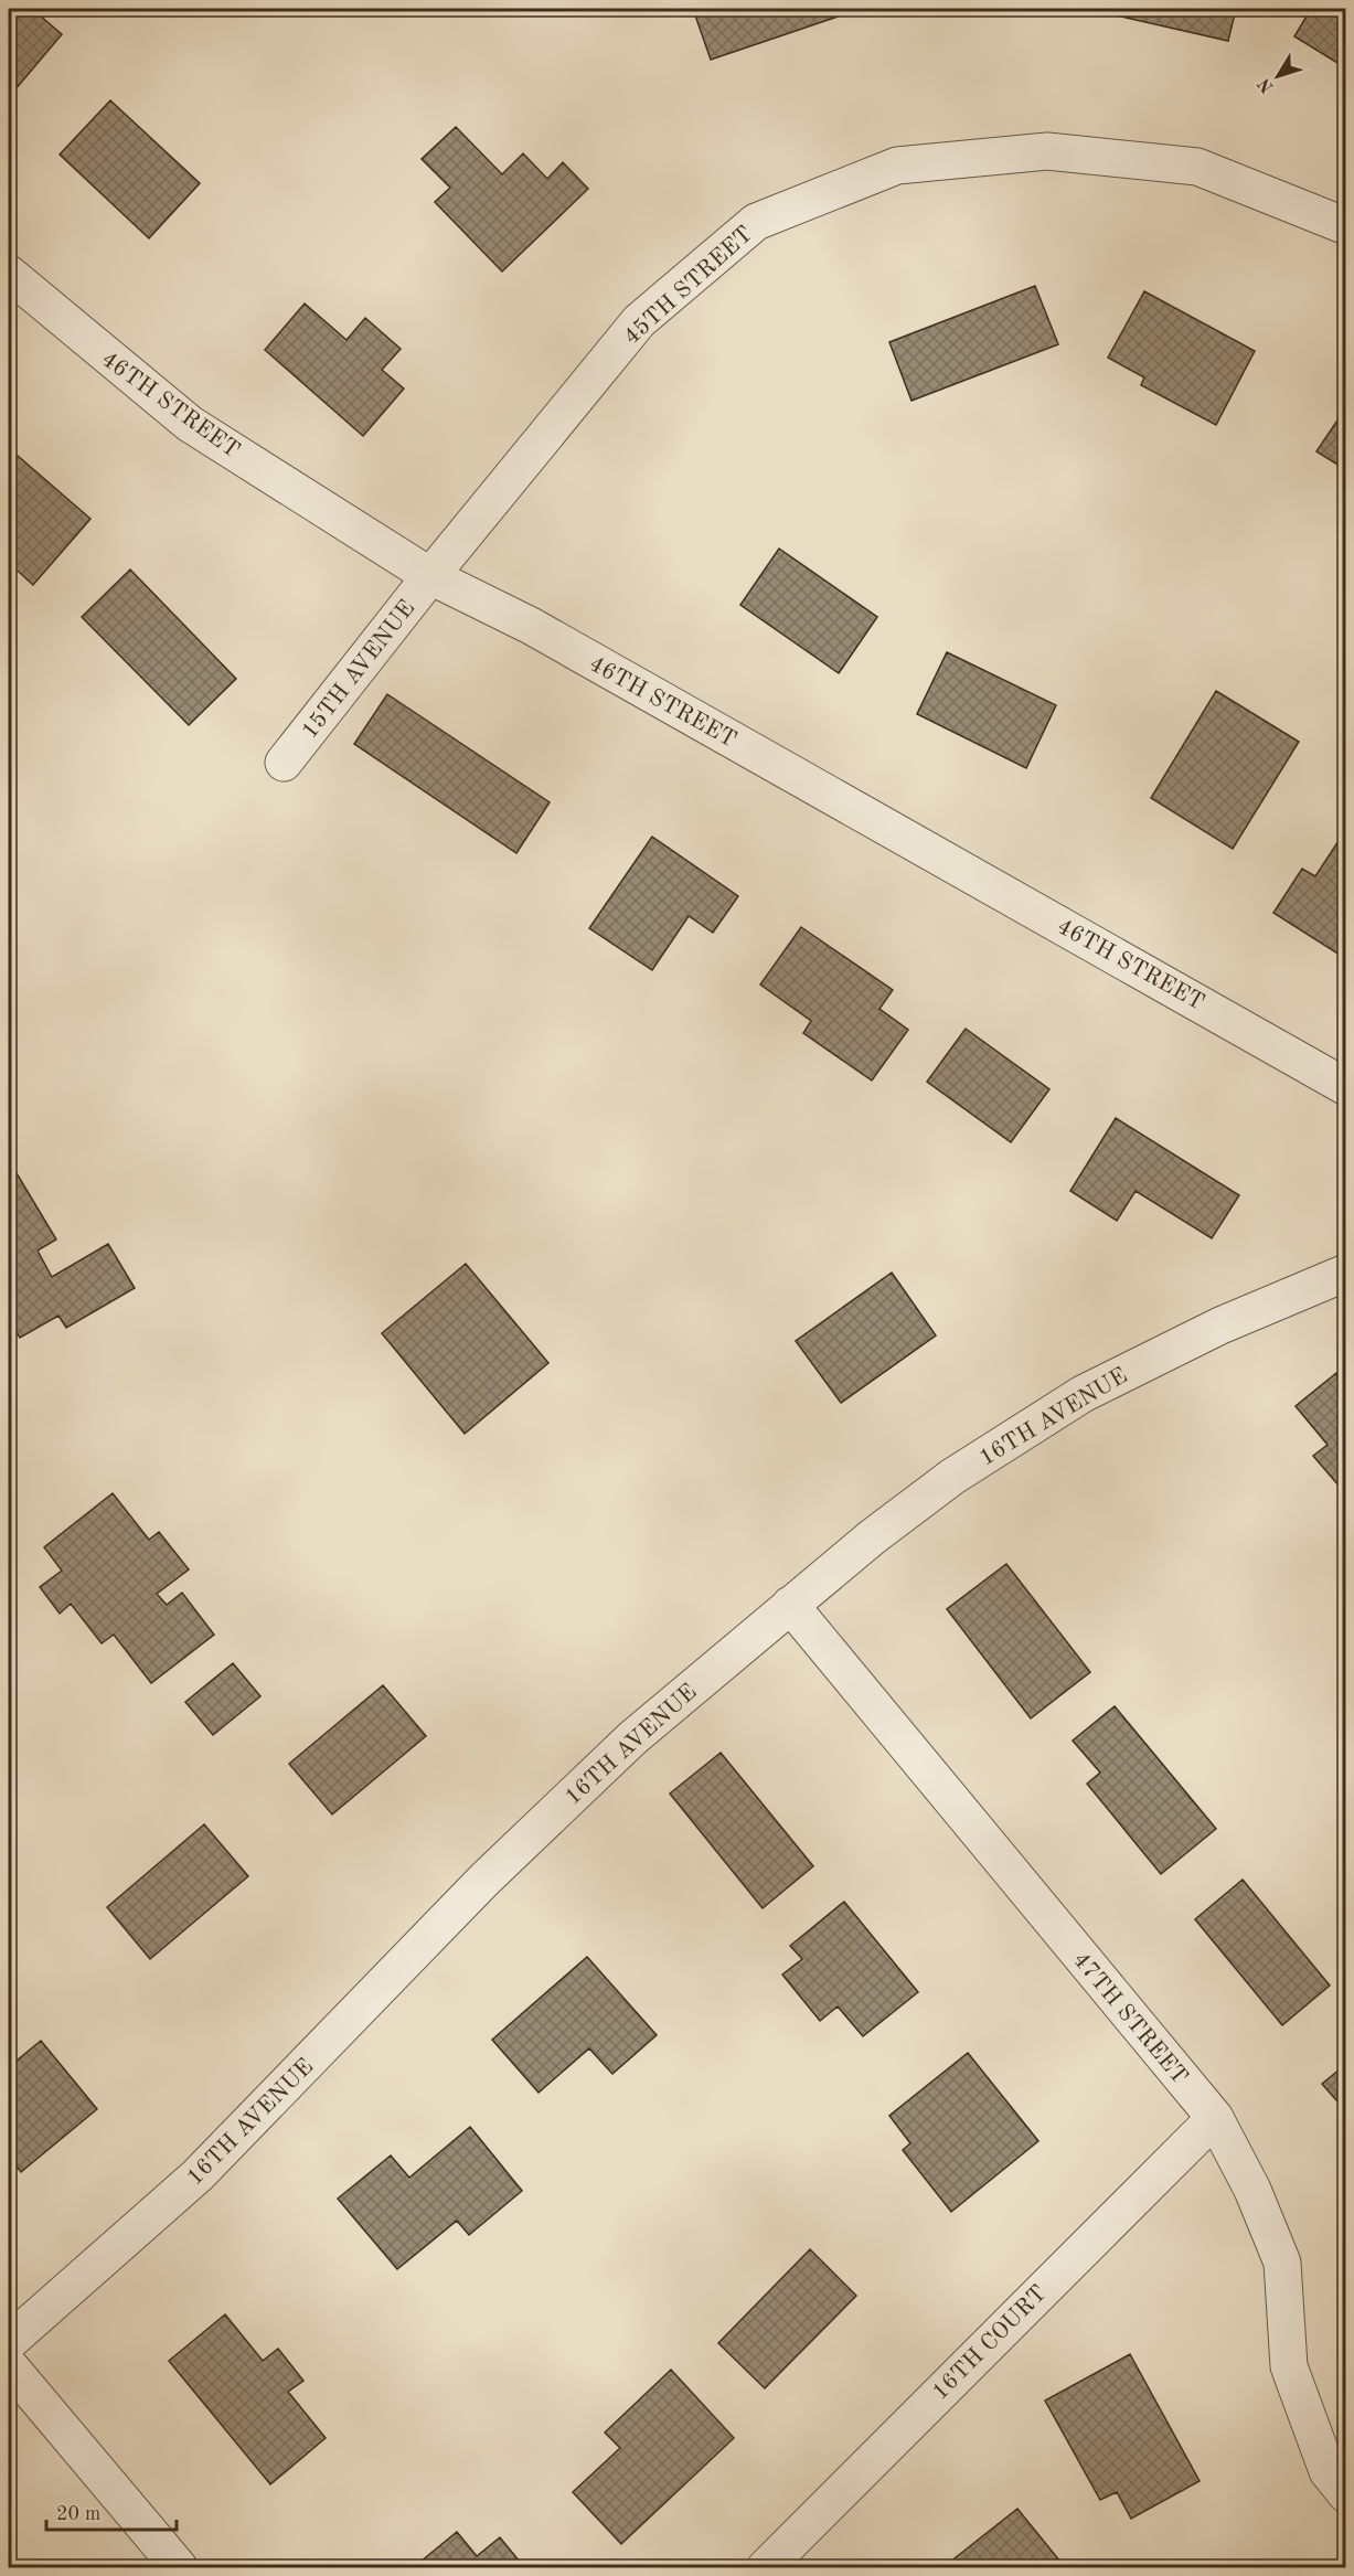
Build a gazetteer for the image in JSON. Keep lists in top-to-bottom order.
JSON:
{
  "streets": {
    "street": [
      "45TH STREET",
      "46TH STREET",
      "15TH AVENUE",
      "16TH AVENUE",
      "47TH STREET",
      "16TH COURT"
    ]
  },
  "crossings": [
    ["45TH STREET", "46TH STREET"],
    ["45TH STREET", "15TH AVENUE"],
    ["46TH STREET", "15TH AVENUE"],
    ["16TH AVENUE", "47TH STREET"],
    ["47TH STREET", "16TH COURT"]
  ],
  "scale_bar": "20 m",
  "north": "bottom left"
}
